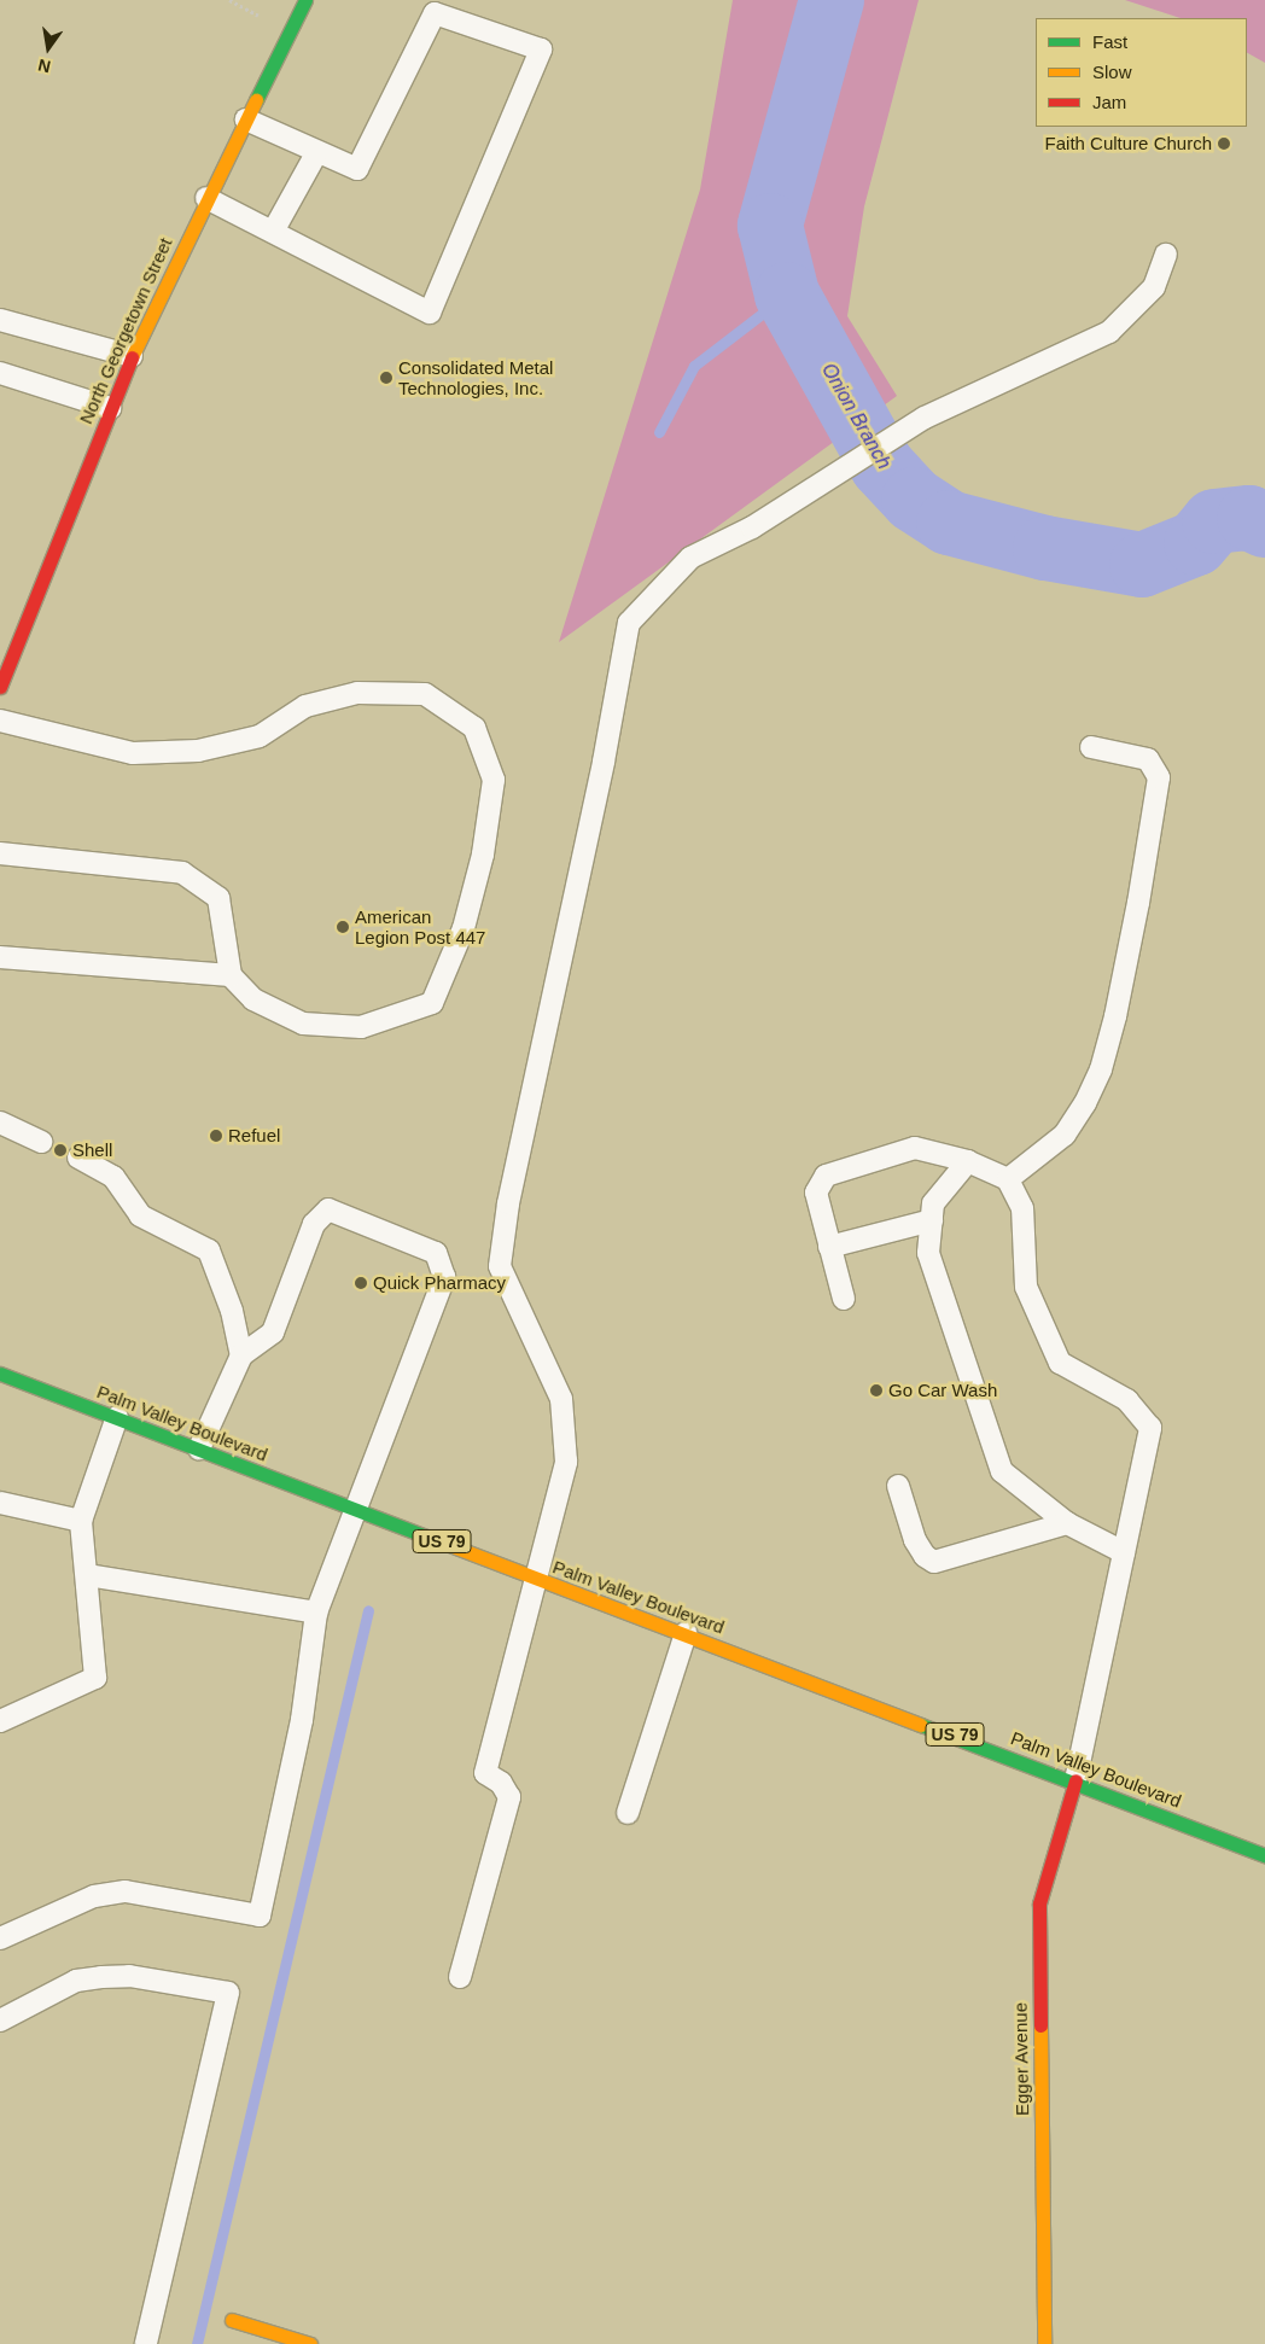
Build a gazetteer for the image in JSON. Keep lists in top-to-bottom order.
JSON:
{
  "streets": {
    "main road": [
      "North Georgetown Street",
      "Palm Valley Boulevard",
      "US 79",
      "Egger Avenue"
    ]
  },
  "crossings": [
    ["Palm Valley Boulevard", "Egger Avenue"]
  ],
  "water": ["Onion Branch"],
  "places": [
    "Faith Culture Church",
    "Consolidated Metal Technologies, Inc.",
    "American Legion Post 447",
    "Refuel",
    "Shell",
    "Quick Pharmacy",
    "Go Car Wash"
  ],
  "legend": ["Fast", "Slow", "Jam"],
  "north": "bottom"
}
